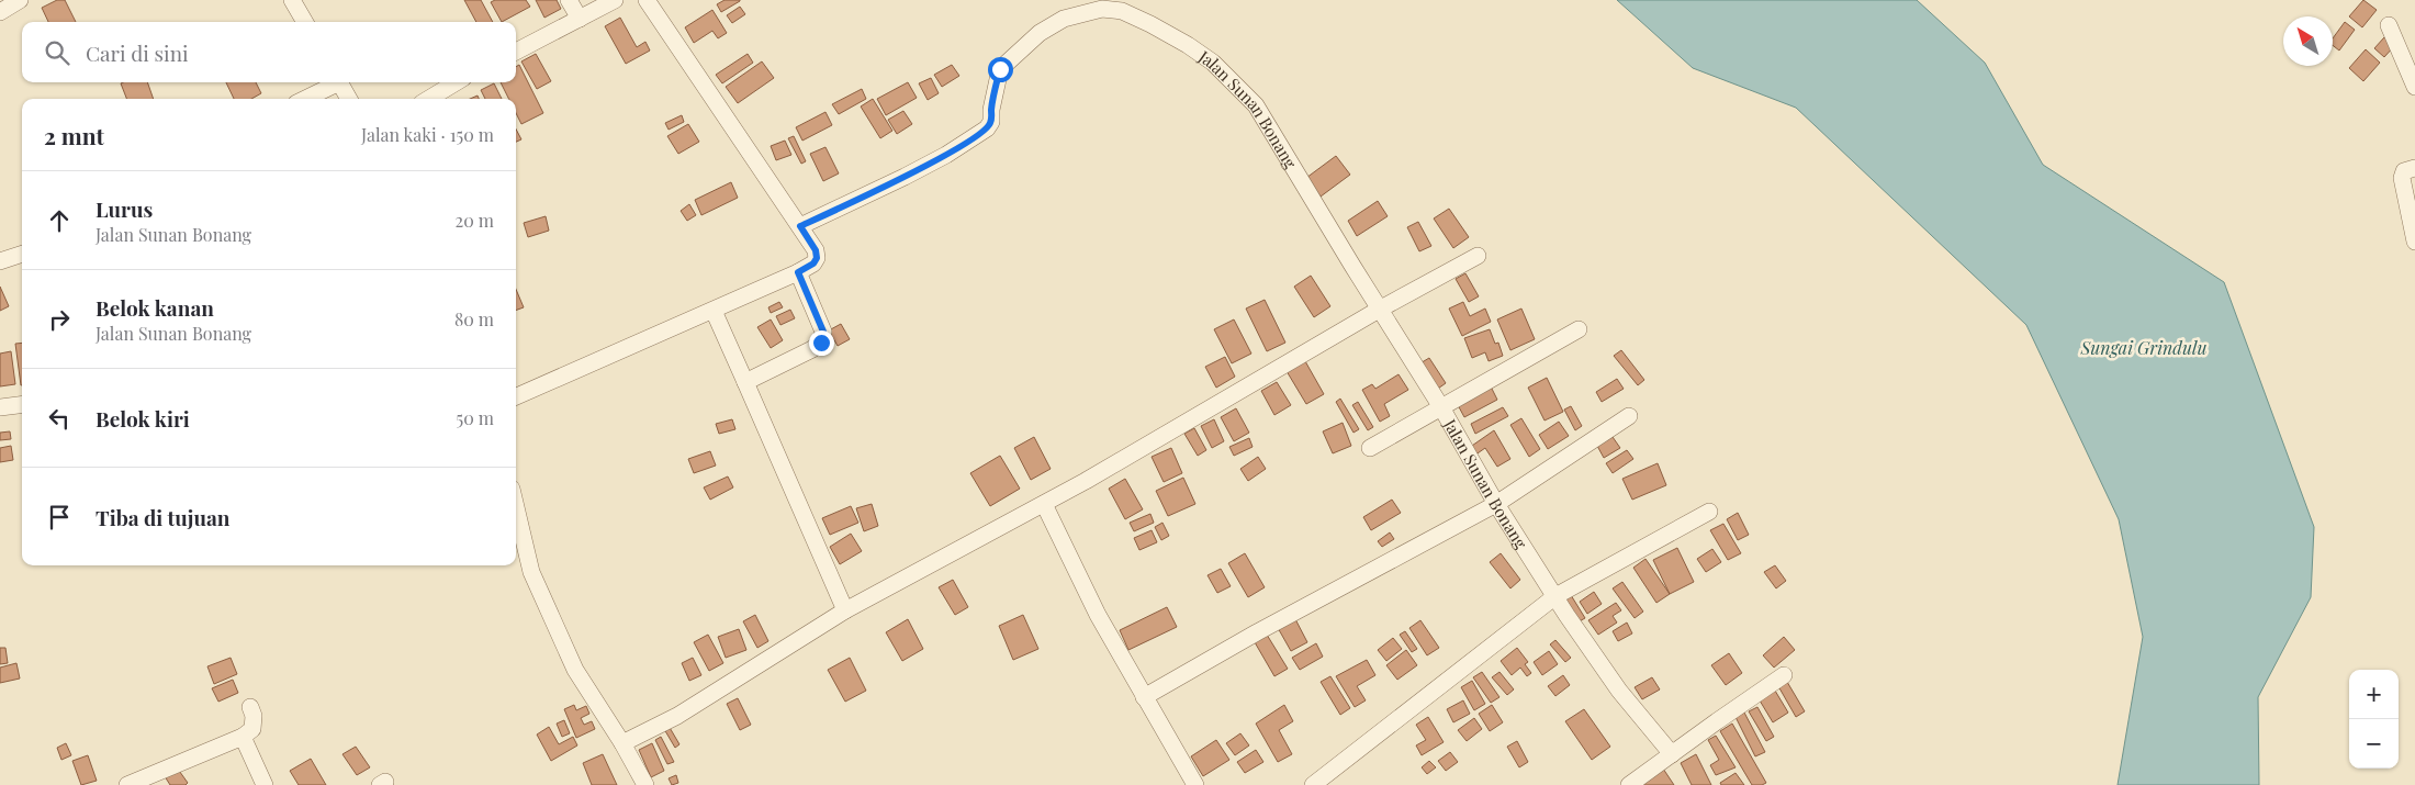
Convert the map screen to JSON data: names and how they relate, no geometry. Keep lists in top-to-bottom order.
{
  "streets": {
    "street": ["Jalan Sunan Bonang"]
  },
  "water": ["Sungai Grindulu"],
  "north": "top left",
  "page": {
    "search": "Cari di sini",
    "heading": ["2 mnt", "Jalan kaki · 150 m"],
    "list": [
      ["Lurus", "Jalan Sunan Bonang", "20 m"],
      ["Belok kanan", "Jalan Sunan Bonang", "80 m"],
      ["Belok kiri", "50 m"],
      "Tiba di tujuan"
    ],
    "map_buttons": ["+", "−"]
  }
}
